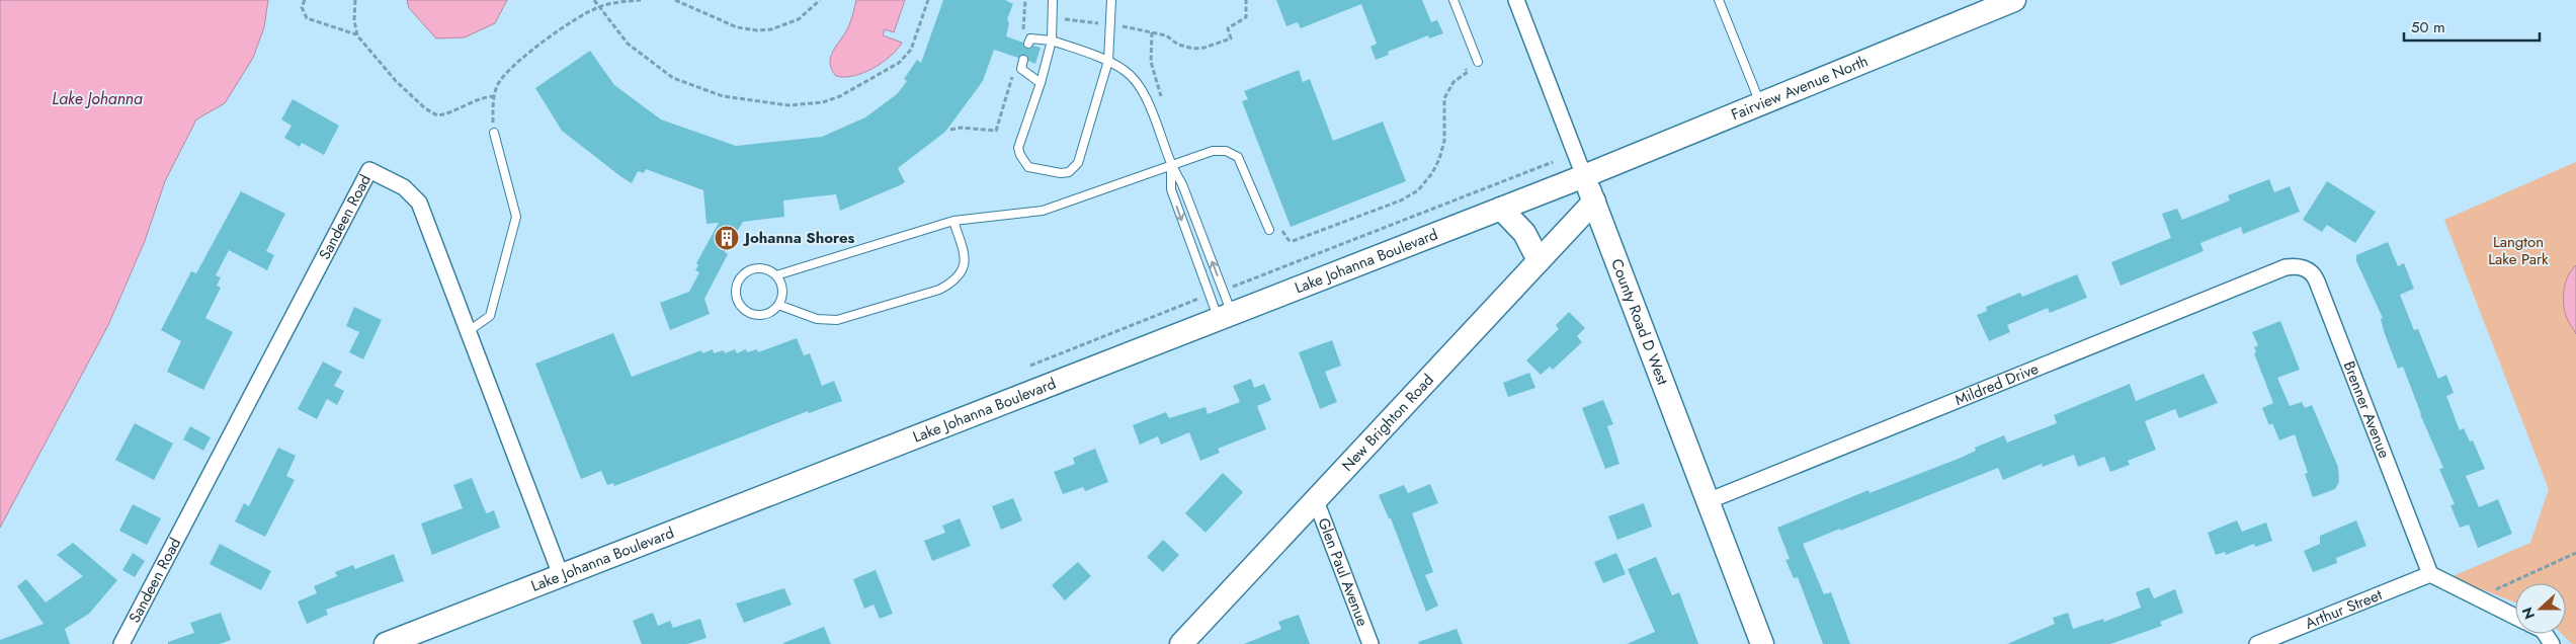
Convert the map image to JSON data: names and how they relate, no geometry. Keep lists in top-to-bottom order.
{
  "streets": {
    "street": [
      "Fairview Avenue North",
      "Sandeen Road",
      "Lake Johanna Boulevard",
      "County Road D West",
      "Mildred Drive",
      "Brenner Avenue",
      "New Brighton Road",
      "Glen Paul Avenue",
      "Arthur Street"
    ]
  },
  "crossings": [
    ["Fairview Avenue North", "Lake Johanna Boulevard"],
    ["Fairview Avenue North", "County Road D West"],
    ["Sandeen Road", "Lake Johanna Boulevard"],
    ["Lake Johanna Boulevard", "County Road D West"],
    ["County Road D West", "Mildred Drive"],
    ["County Road D West", "New Brighton Road"],
    ["Mildred Drive", "Brenner Avenue"],
    ["Brenner Avenue", "Arthur Street"],
    ["New Brighton Road", "Glen Paul Avenue"]
  ],
  "water": ["Lake Johanna"],
  "parks": ["Langton Lake Park"],
  "places": {
    "building": ["Johanna Shores"]
  },
  "scale_bar": "50 m",
  "north": "left"
}
